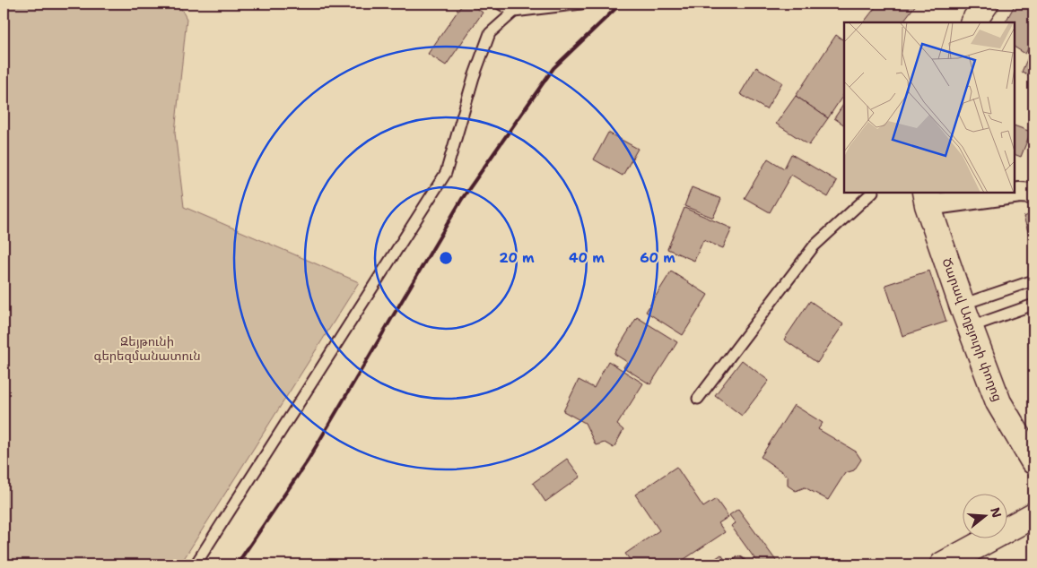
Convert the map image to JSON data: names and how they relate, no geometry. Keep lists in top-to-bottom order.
{
  "streets": {
    "main road": ["Ծարավ Աղբյուրի փողոց"]
  },
  "parks": ["Զեյթունի գերեզմանատուն"],
  "north": "right",
  "rings": ["20 m", "40 m", "60 m"]
}
